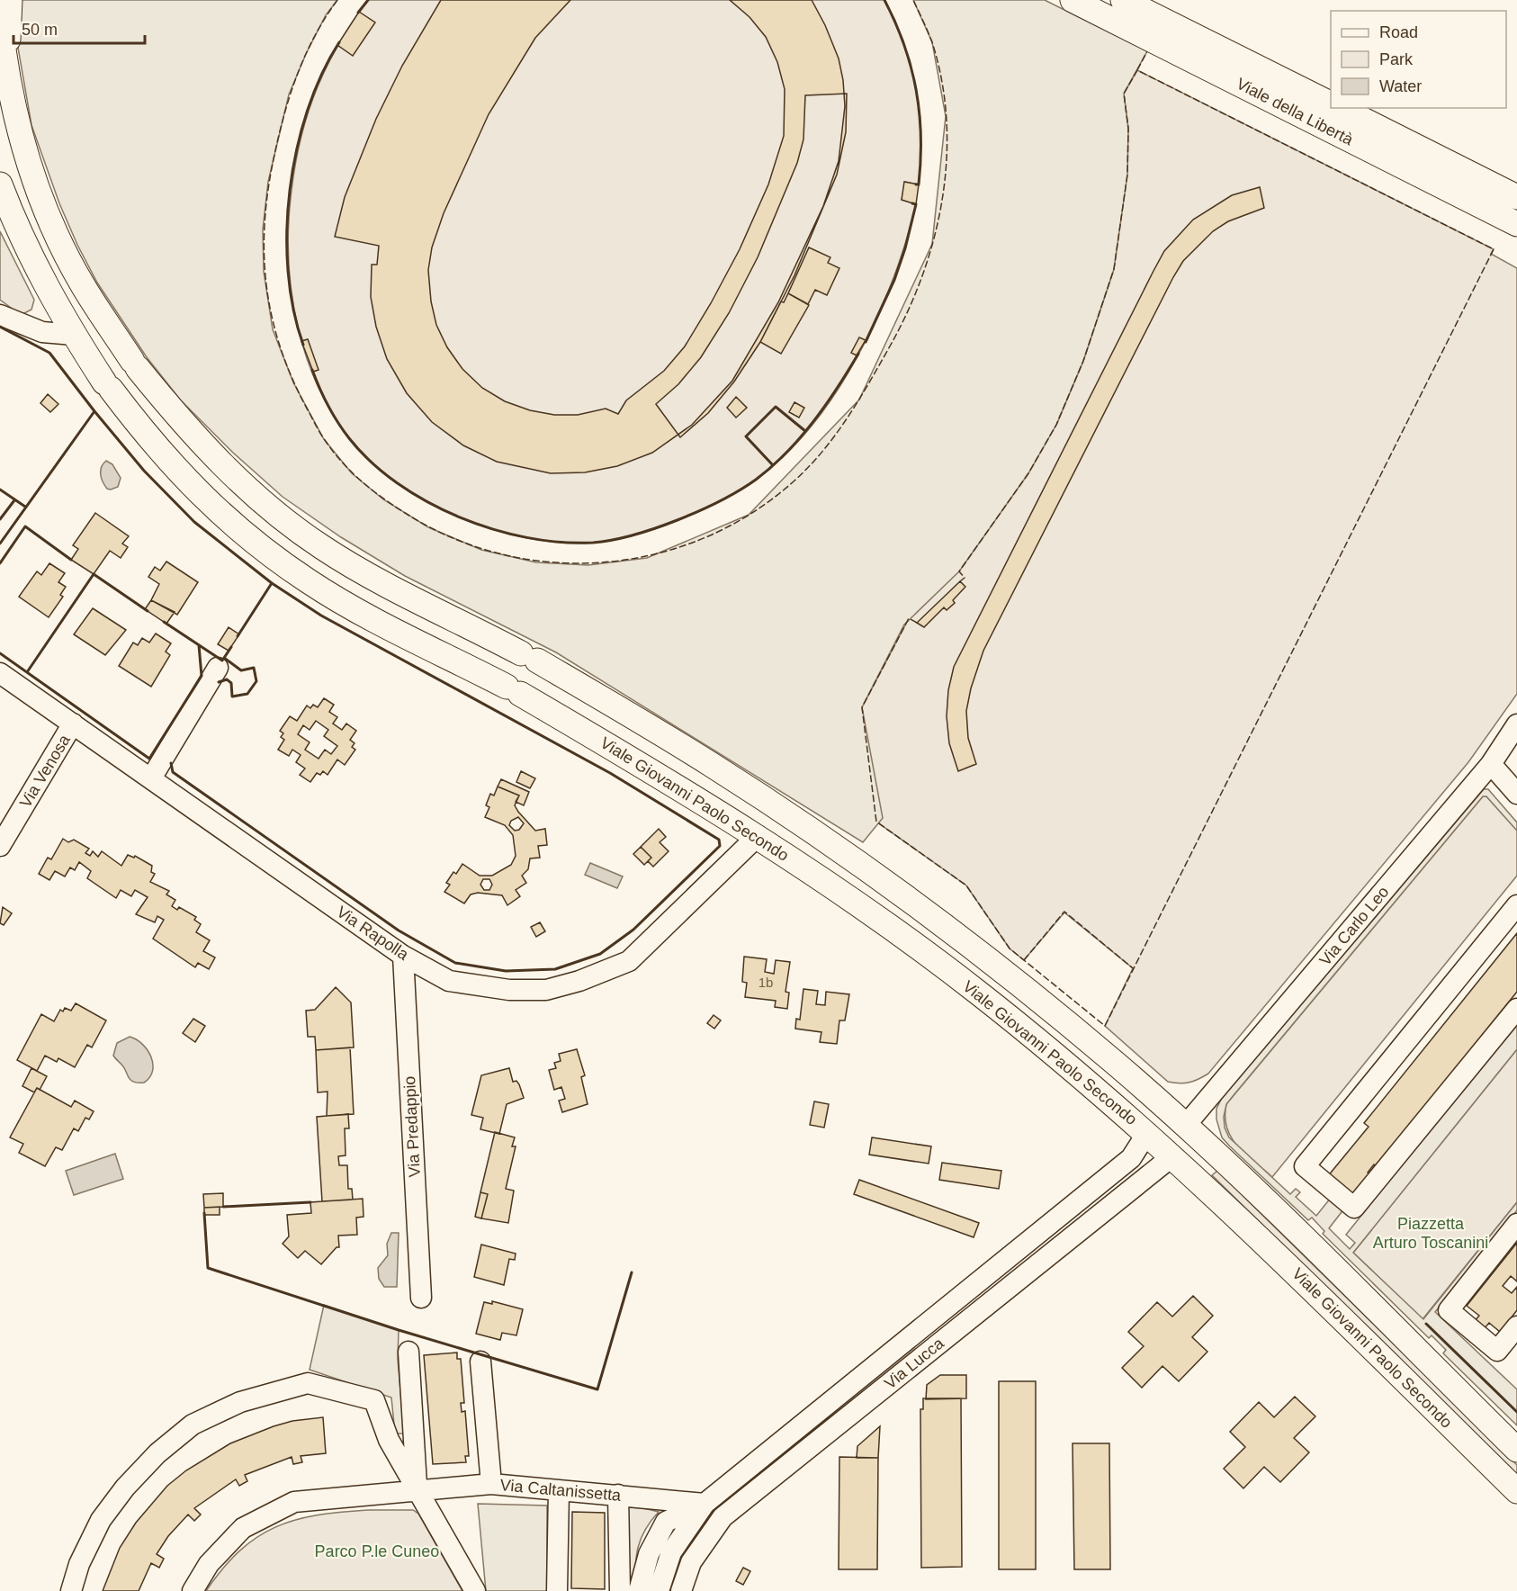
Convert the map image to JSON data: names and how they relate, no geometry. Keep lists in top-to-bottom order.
{
  "streets": {
    "main road": ["Viale della Libertà", "Viale Giovanni Paolo Secondo"],
    "street": [
      "Via Venosa",
      "Via Carlo Leo",
      "Via Rapolla",
      "Via Predappio",
      "Via Lucca",
      "Via Caltanissetta"
    ]
  },
  "crossings": [
    ["Via Venosa", "Via Rapolla"],
    ["Viale Giovanni Paolo Secondo", "Via Carlo Leo"],
    ["Viale Giovanni Paolo Secondo", "Via Rapolla"],
    ["Viale Giovanni Paolo Secondo", "Via Lucca"],
    ["Via Rapolla", "Via Predappio"],
    ["Via Lucca", "Via Caltanissetta"]
  ],
  "parks": ["Piazzetta Arturo Toscanini", "Parco P.le Cuneo"],
  "house_numbers": ["1b"],
  "legend": ["Road", "Park", "Water"],
  "scale_bar": "50 m"
}
